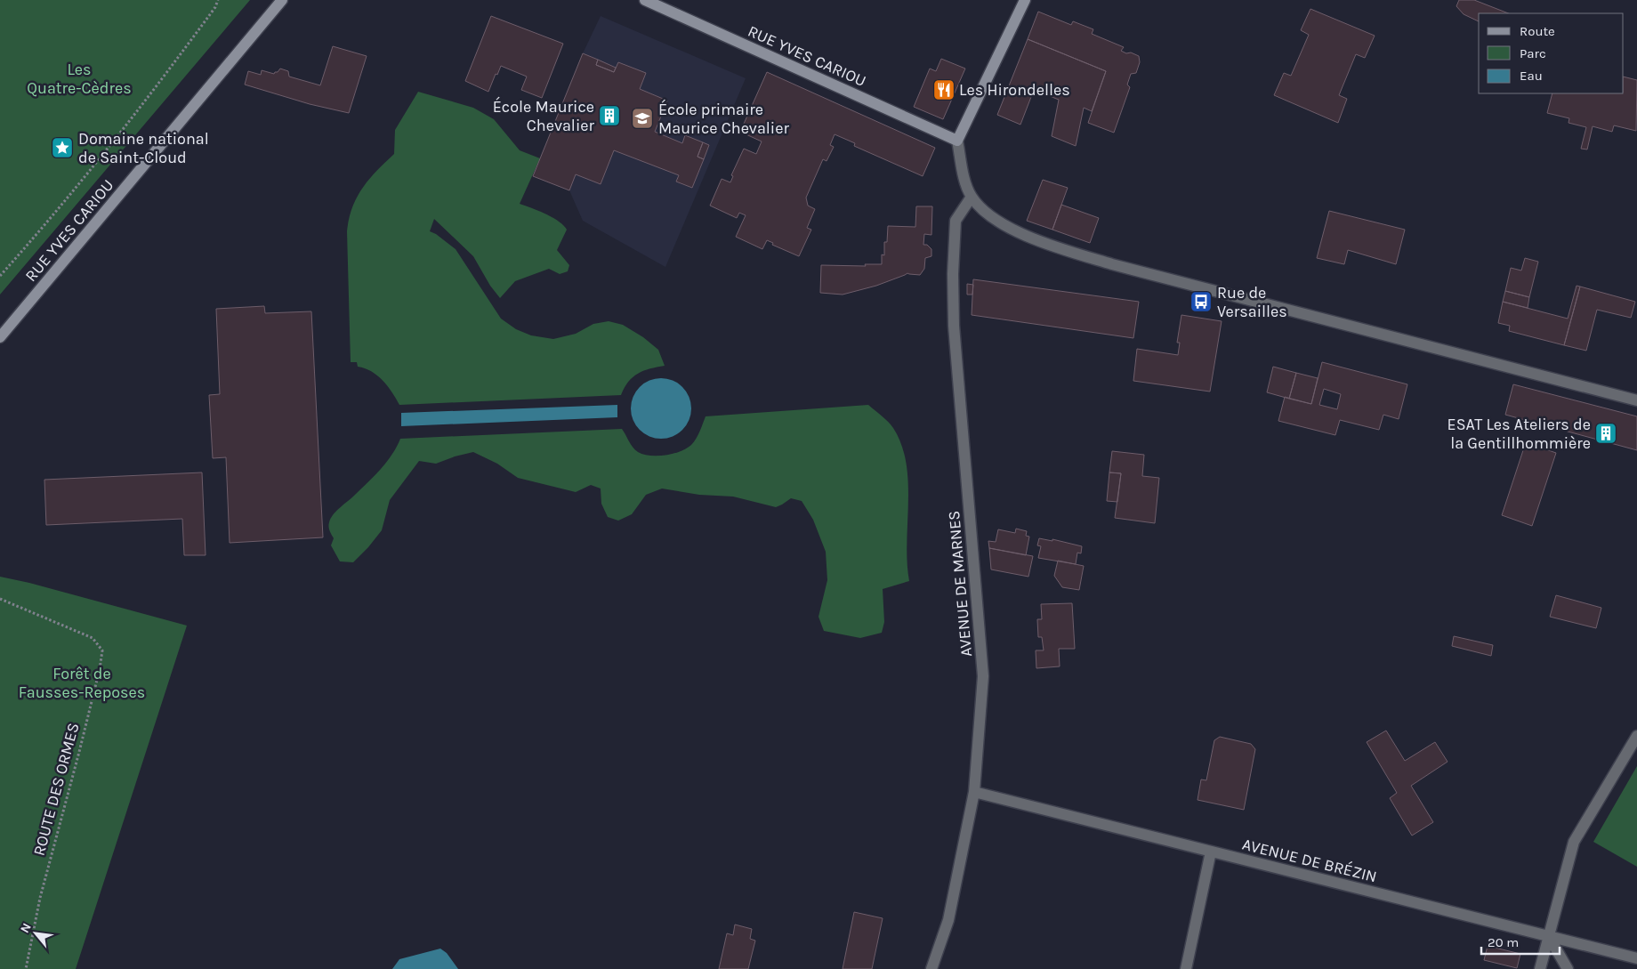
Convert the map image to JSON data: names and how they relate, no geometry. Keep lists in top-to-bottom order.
{
  "streets": {
    "main road": ["RUE YVES CARIOU"],
    "street": ["AVENUE DE MARNES", "AVENUE DE BRÉZIN"],
    "path": ["ROUTE DES ORMES"]
  },
  "crossings": [
    ["AVENUE DE MARNES", "AVENUE DE BRÉZIN"]
  ],
  "parks": ["Les Quatre-Cèdres", "Forêt de Fausses-Reposes"],
  "places": {
    "restaurant": ["Les Hirondelles"],
    "building": ["École Maurice Chevalier", "ESAT Les Ateliers de la Gentillhommière"],
    "school or university": ["École primaire Maurice Chevalier"],
    "place": ["Domaine national de Saint-Cloud"],
    "bus stop": ["Rue de Versailles"]
  },
  "legend": ["Route", "Parc", "Eau"],
  "scale_bar": "20 m",
  "north": "top left"
}
